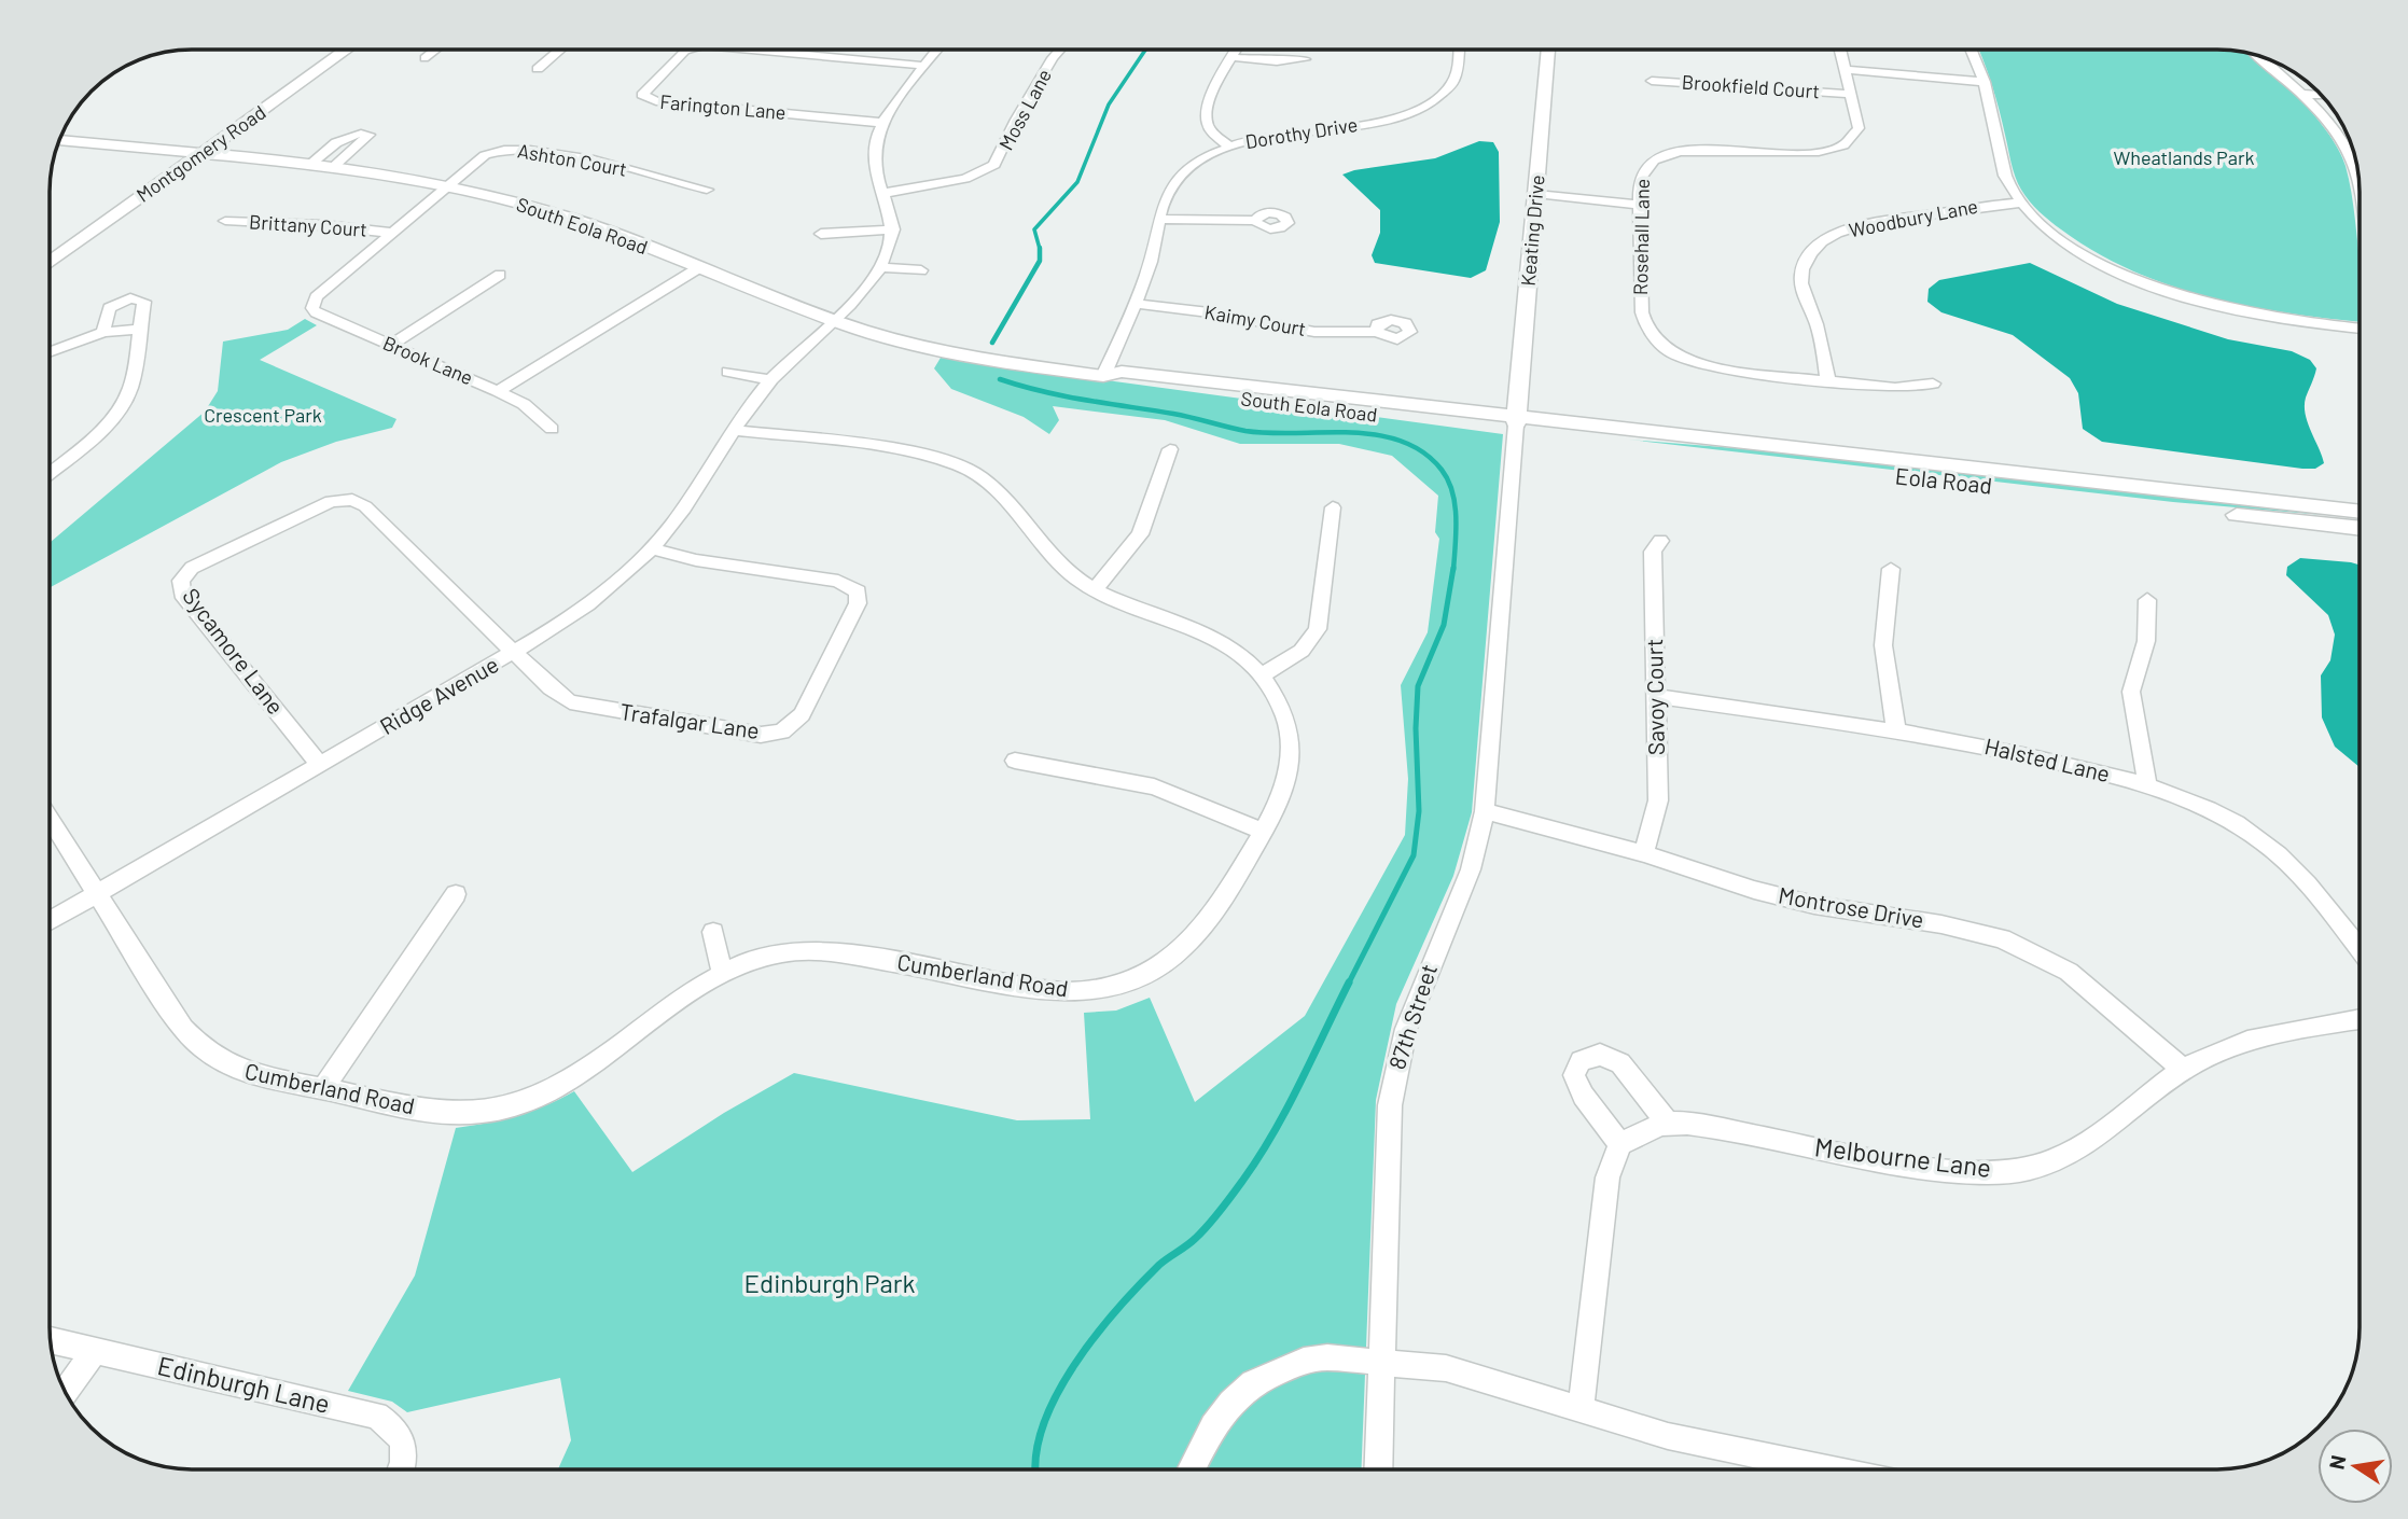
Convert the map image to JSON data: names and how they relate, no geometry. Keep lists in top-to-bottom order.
{
  "streets": {
    "street": [
      "Brookfield Court",
      "Farington Lane",
      "Moss Lane",
      "Dorothy Drive",
      "Montgomery Road",
      "Ashton Court",
      "Woodbury Lane",
      "Brittany Court",
      "South Eola Road",
      "Keating Drive",
      "Rosehall Lane",
      "Kaimy Court",
      "Brook Lane",
      "Eola Road",
      "Sycamore Lane",
      "Ridge Avenue",
      "Savoy Court",
      "Trafalgar Lane",
      "Halsted Lane",
      "Montrose Drive",
      "Cumberland Road",
      "87th Street",
      "Melbourne Lane",
      "Edinburgh Lane"
    ]
  },
  "crossings": [
    ["Brookfield Court", "Rosehall Lane"],
    ["Dorothy Drive", "South Eola Road"],
    ["Dorothy Drive", "Kaimy Court"],
    ["Montgomery Road", "South Eola Road"],
    ["Ashton Court", "South Eola Road"],
    ["Ashton Court", "Brook Lane"],
    ["Woodbury Lane", "Rosehall Lane"],
    ["Brittany Court", "Brook Lane"],
    ["South Eola Road", "Keating Drive"],
    ["South Eola Road", "Brook Lane"],
    ["South Eola Road", "Eola Road"],
    ["South Eola Road", "Ridge Avenue"],
    ["South Eola Road", "87th Street"],
    ["Keating Drive", "Eola Road"],
    ["Keating Drive", "87th Street"],
    ["Eola Road", "87th Street"],
    ["Sycamore Lane", "Ridge Avenue"],
    ["Sycamore Lane", "Trafalgar Lane"],
    ["Ridge Avenue", "Trafalgar Lane"],
    ["Ridge Avenue", "Cumberland Road"],
    ["Savoy Court", "Halsted Lane"],
    ["Savoy Court", "Montrose Drive"],
    ["Montrose Drive", "87th Street"],
    ["Montrose Drive", "Melbourne Lane"]
  ],
  "parks": ["Wheatlands Park", "Crescent Park", "Edinburgh Park"],
  "north": "left"
}
